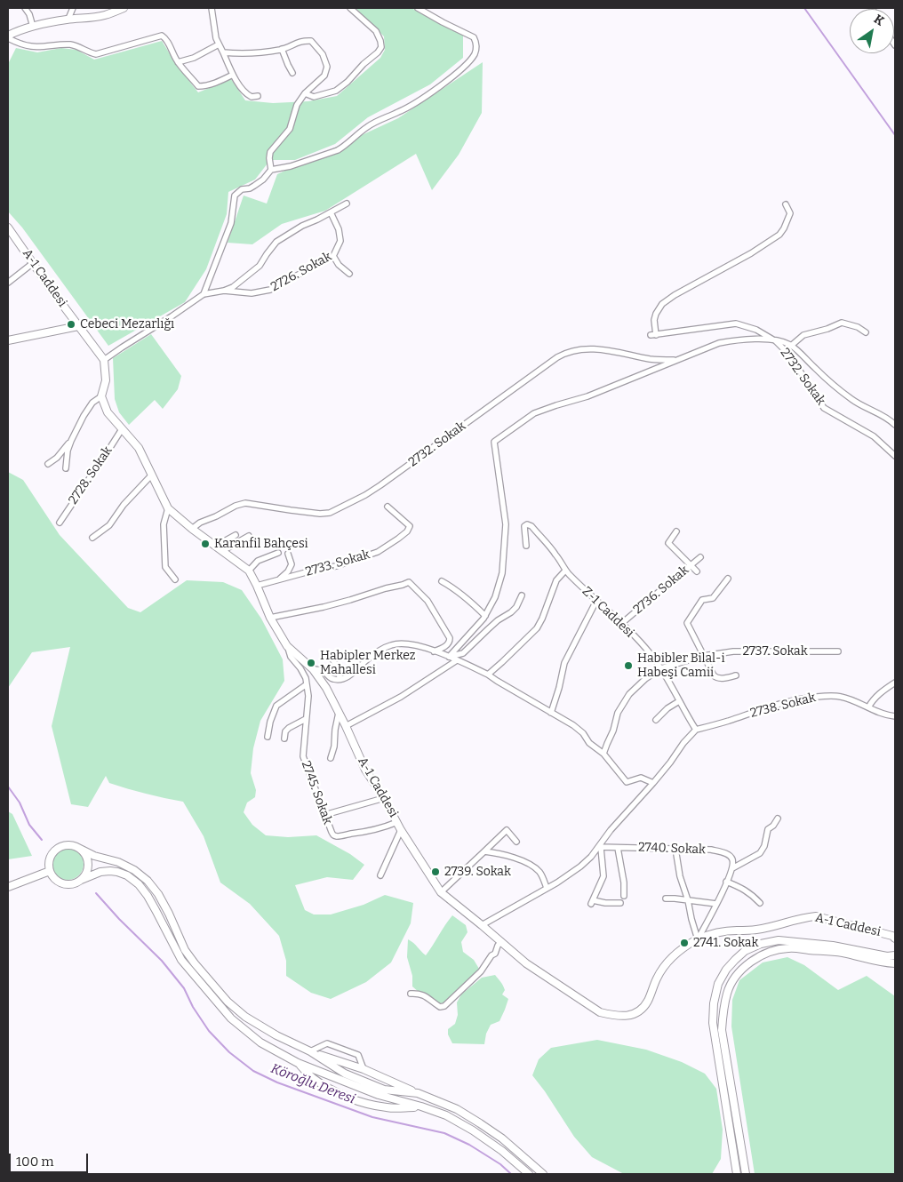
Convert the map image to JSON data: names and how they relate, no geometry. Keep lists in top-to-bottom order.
{
  "streets": {
    "main road": ["A-1 Caddesi"],
    "street": [
      "2726. Sokak",
      "2732. Sokak",
      "2728. Sokak",
      "2733. Sokak",
      "2736. Sokak",
      "Z-1 Caddesi",
      "2737. Sokak",
      "2738. Sokak",
      "2745. Sokak",
      "2740. Sokak"
    ]
  },
  "crossings": [
    ["2726. Sokak", "A-1 Caddesi"],
    ["A-1 Caddesi", "2732. Sokak"],
    ["A-1 Caddesi", "2728. Sokak"],
    ["A-1 Caddesi", "2733. Sokak"],
    ["A-1 Caddesi", "2745. Sokak"],
    ["2736. Sokak", "Z-1 Caddesi"],
    ["Z-1 Caddesi", "2737. Sokak"],
    ["Z-1 Caddesi", "2738. Sokak"]
  ],
  "water": ["Köroğlu Deresi"],
  "places": [
    "Cebeci Mezarlığı",
    "Karanfil Bahçesi",
    "Habipler Merkez Mahallesi",
    "Habibler Bilal-i Habeşi Camii",
    "2739. Sokak",
    "2741. Sokak"
  ],
  "scale_bar": "100 m",
  "north": "top right"
}
